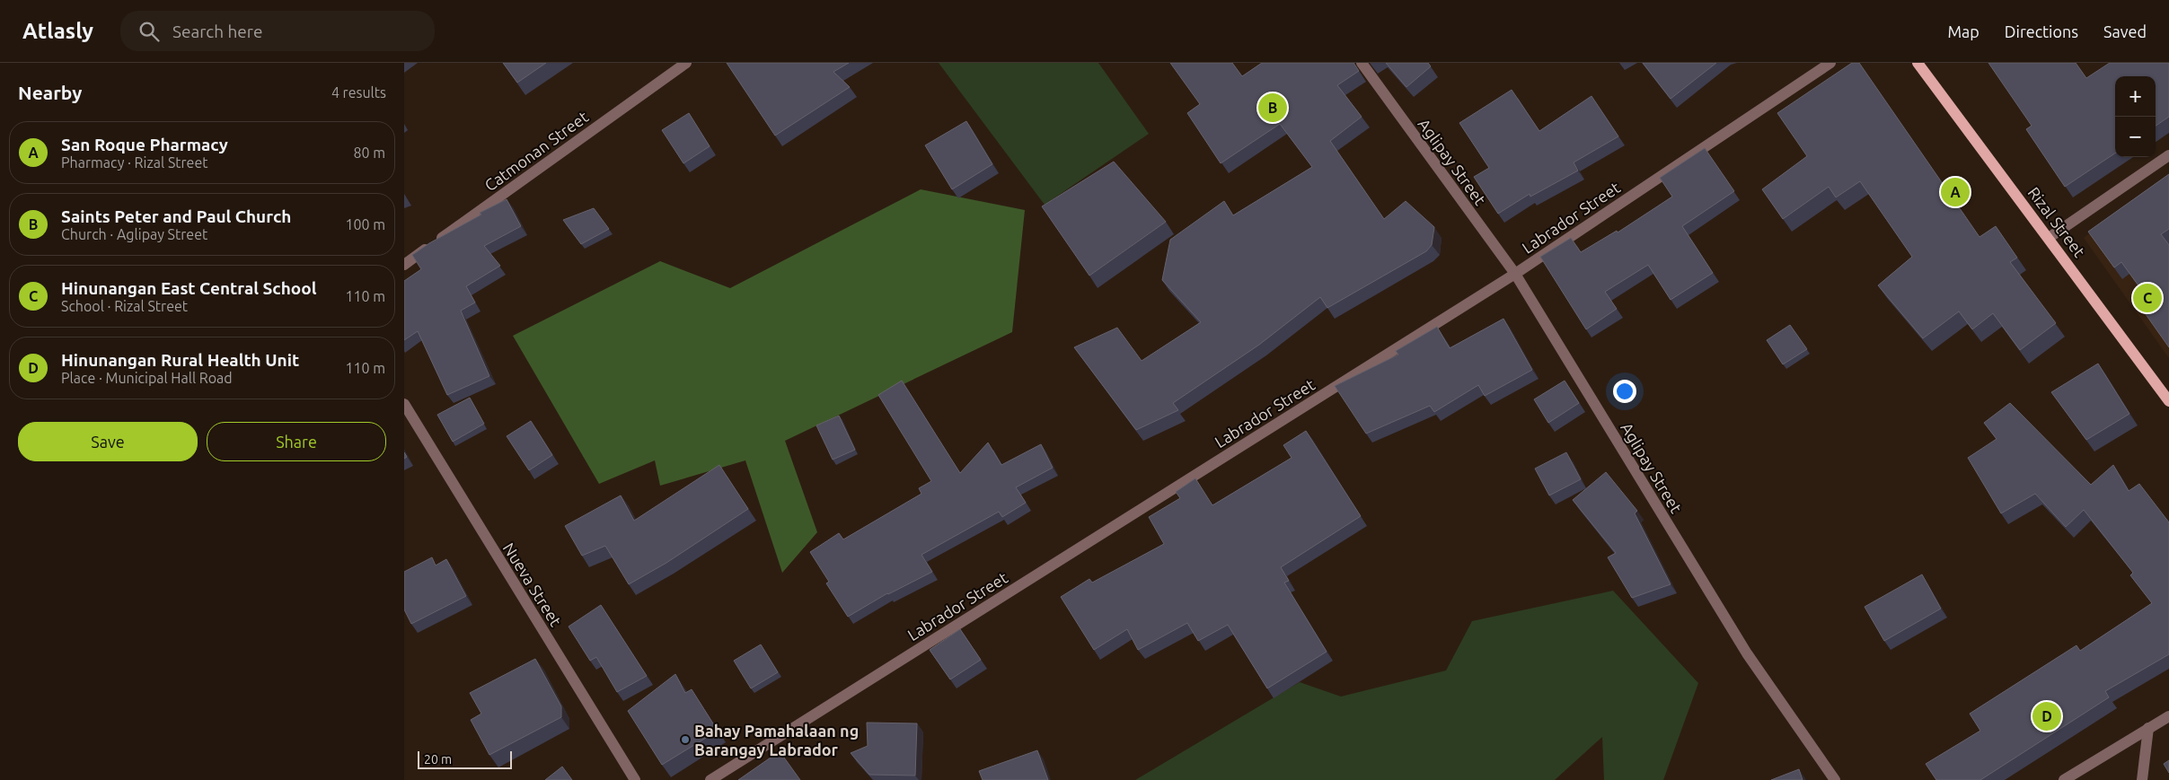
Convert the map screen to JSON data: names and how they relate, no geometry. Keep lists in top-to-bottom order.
{
  "streets": {
    "main road": ["Rizal Street"],
    "street": [
      "Catmonan Street",
      "Aglipay Street",
      "Labrador Street",
      "Nueva Street"
    ]
  },
  "crossings": [
    ["Aglipay Street", "Labrador Street"]
  ],
  "places": ["Bahay Pamahalaan ng Barangay Labrador"],
  "scale_bar": "20 m",
  "page": {
    "header": "Atlasly",
    "search": "Search here",
    "nav": ["Map", "Directions", "Saved"],
    "heading": ["Nearby", "4 results"],
    "map_buttons": ["+", "−"],
    "pins": [
      "B",
      "A",
      "C",
      "D"
    ],
    "list": [
      {
        "mark": "A",
        "name": "San Roque Pharmacy",
        "note": "Pharmacy · Rizal Street",
        "value": "80 m"
      },
      {
        "mark": "B",
        "name": "Saints Peter and Paul Church",
        "note": "Church · Aglipay Street",
        "value": "100 m"
      },
      {
        "mark": "C",
        "name": "Hinunangan East Central School",
        "note": "School · Rizal Street",
        "value": "110 m"
      },
      {
        "mark": "D",
        "name": "Hinunangan Rural Health Unit",
        "note": "Place · Municipal Hall Road",
        "value": "110 m"
      }
    ],
    "buttons": ["Save", "Share"],
    "scale": "20 m"
  }
}
